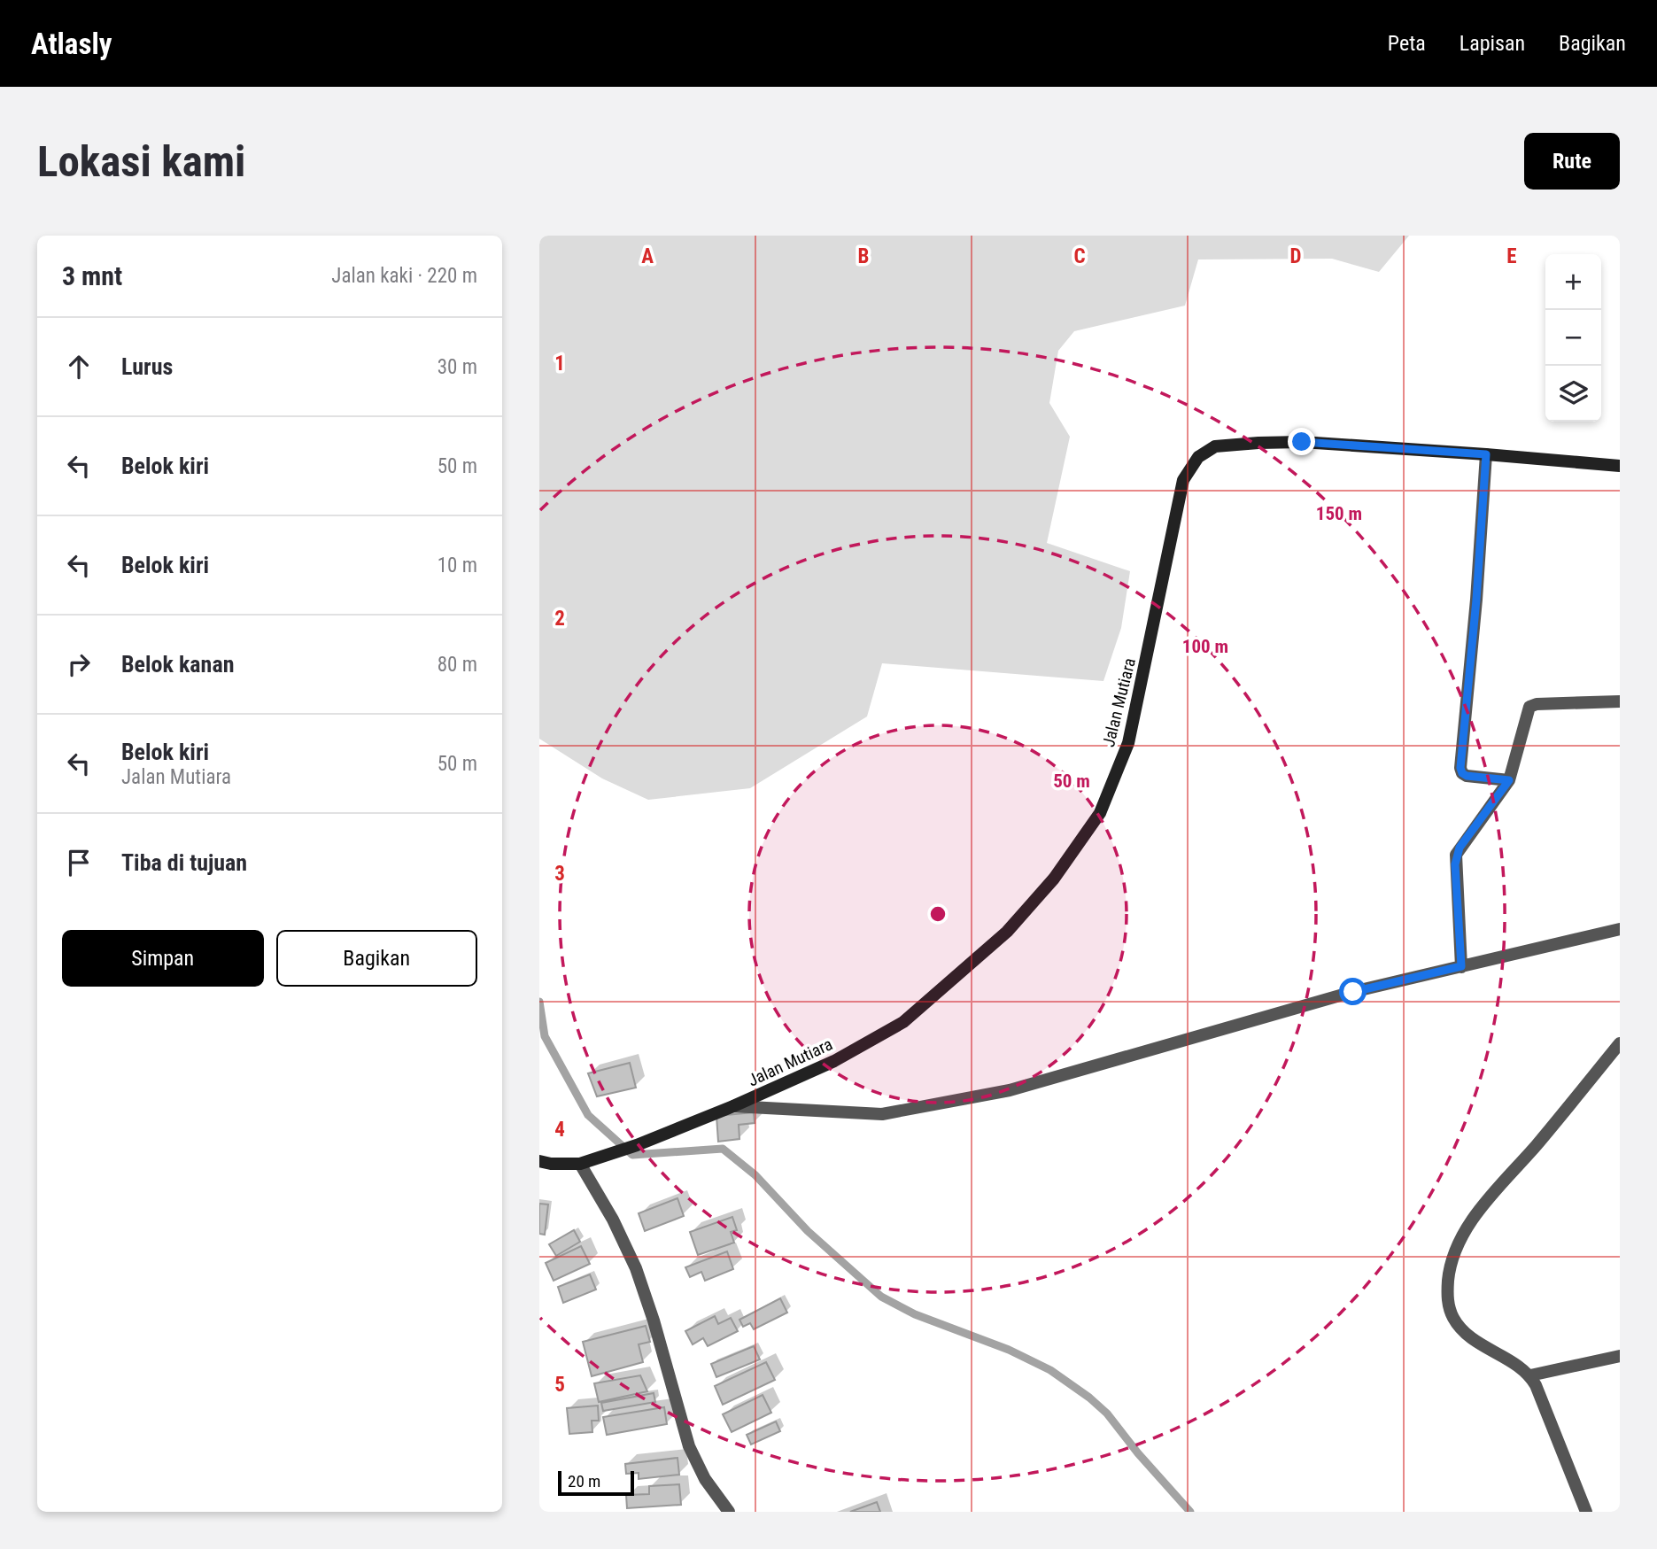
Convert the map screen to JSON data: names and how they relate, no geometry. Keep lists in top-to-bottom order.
{
  "streets": {
    "street": ["Jalan Mutiara"]
  },
  "scale_bar": "20 m",
  "page": {
    "header": "Atlasly",
    "nav": ["Peta", "Lapisan", "Bagikan"],
    "buttons": [
      "Rute",
      ["Simpan", "Bagikan"]
    ],
    "title": "Lokasi kami",
    "heading": ["3 mnt", "Jalan kaki · 220 m"],
    "map_buttons": ["+", "−"],
    "list": [
      ["Lurus", "30 m"],
      ["Belok kiri", "50 m"],
      ["Belok kiri", "10 m"],
      ["Belok kanan", "80 m"],
      ["Belok kiri", "Jalan Mutiara", "50 m"],
      "Tiba di tujuan"
    ],
    "scale": "20 m"
  },
  "grid": {
    "columns": [
      "A",
      "B",
      "C",
      "D",
      "E"
    ],
    "rows": [
      "1",
      "2",
      "3",
      "4",
      "5"
    ]
  },
  "rings": ["150 m", "100 m", "50 m"]
}
